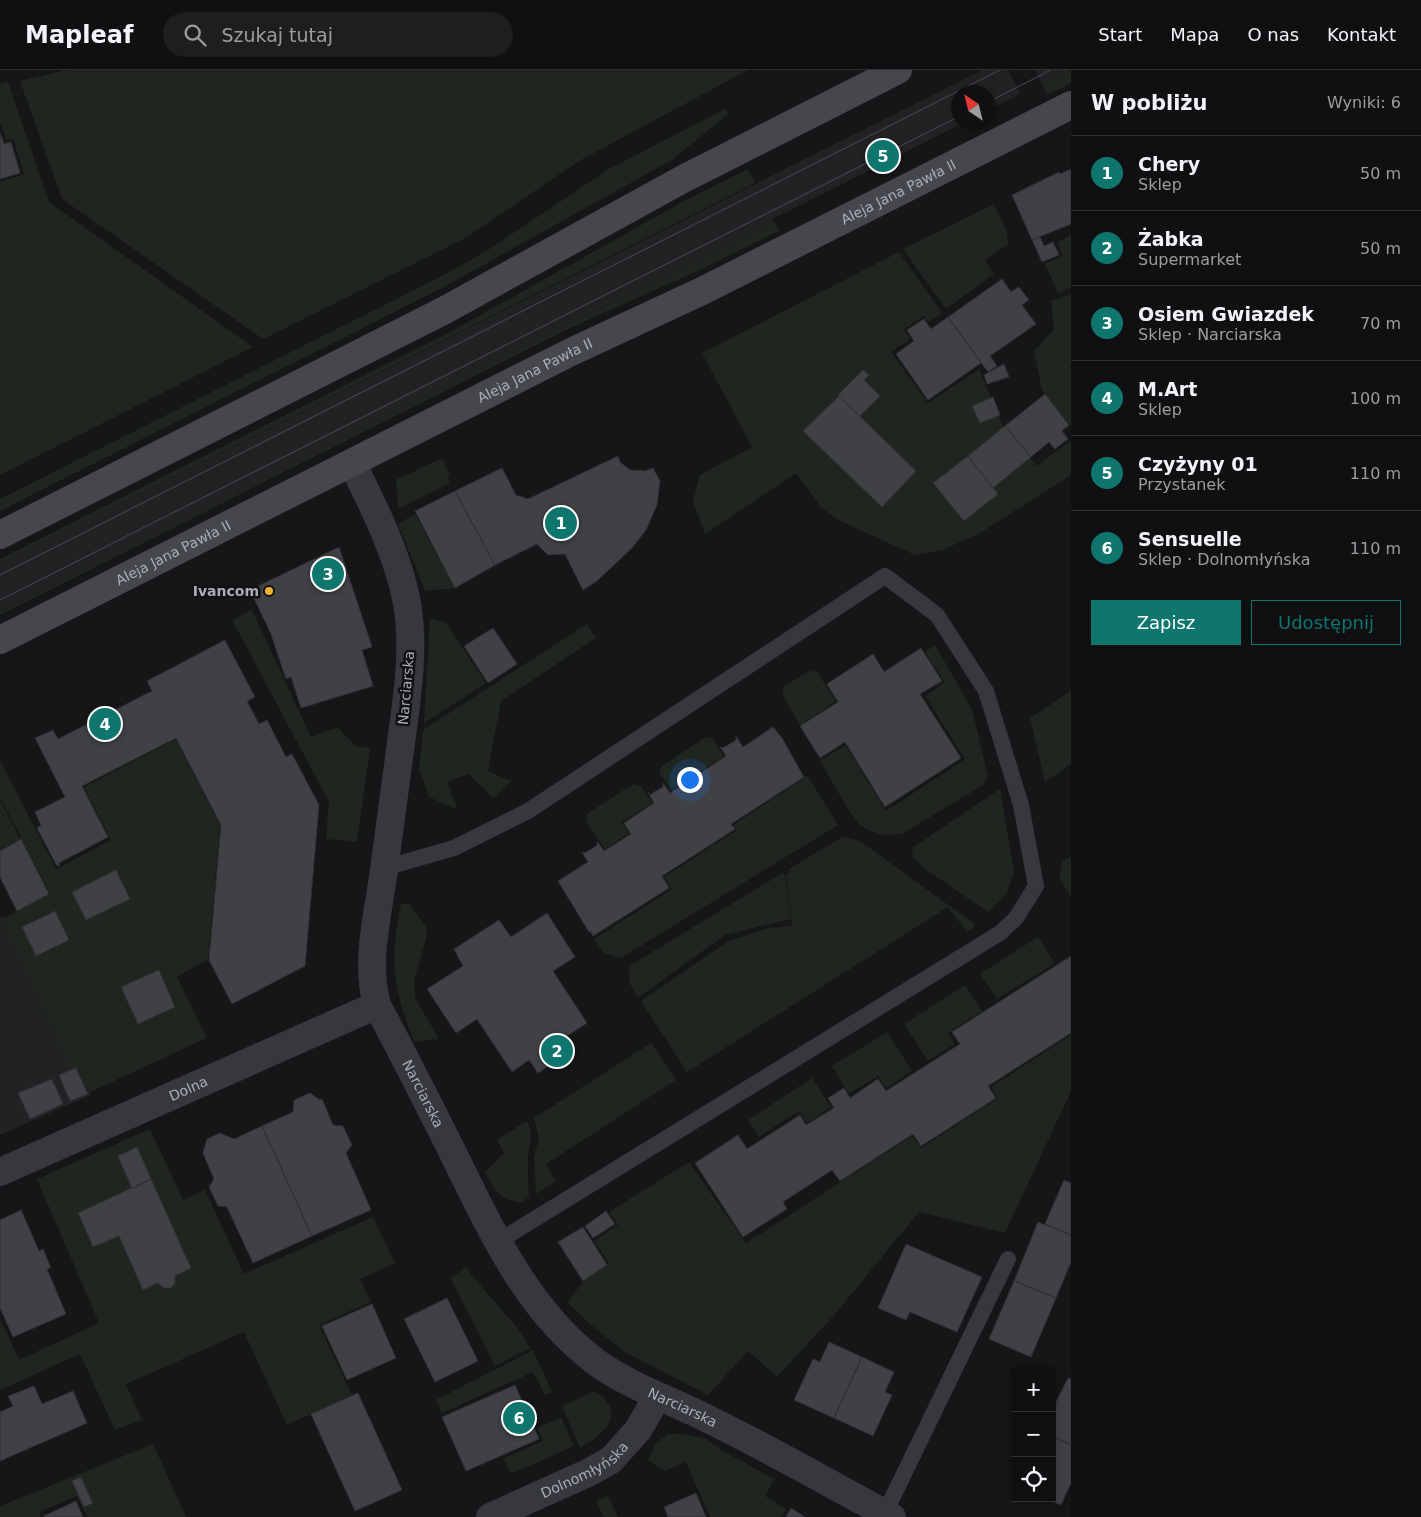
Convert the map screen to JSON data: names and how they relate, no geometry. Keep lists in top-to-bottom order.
{
  "streets": {
    "main road": ["Aleja Jana Pawła II"],
    "street": ["Narciarska", "Dolna", "Dolnomłyńska"]
  },
  "crossings": [
    ["Aleja Jana Pawła II", "Narciarska"],
    ["Narciarska", "Dolna"],
    ["Narciarska", "Dolnomłyńska"]
  ],
  "places": ["Ivancom"],
  "north": "top left",
  "page": {
    "header": "Mapleaf",
    "search": "Szukaj tutaj",
    "nav": [
      "Start",
      "Mapa",
      "O nas",
      "Kontakt"
    ],
    "heading": ["W pobliżu", "Wyniki: 6"],
    "list": [
      {
        "mark": "1",
        "name": "Chery",
        "note": "Sklep",
        "value": "50 m"
      },
      {
        "mark": "2",
        "name": "Żabka",
        "note": "Supermarket",
        "value": "50 m"
      },
      {
        "mark": "3",
        "name": "Osiem Gwiazdek",
        "note": "Sklep · Narciarska",
        "value": "70 m"
      },
      {
        "mark": "4",
        "name": "M.Art",
        "note": "Sklep",
        "value": "100 m"
      },
      {
        "mark": "5",
        "name": "Czyżyny 01",
        "note": "Przystanek",
        "value": "110 m"
      },
      {
        "mark": "6",
        "name": "Sensuelle",
        "note": "Sklep · Dolnomłyńska",
        "value": "110 m"
      }
    ],
    "pins": [
      "5",
      "1",
      "3",
      "4",
      "2",
      "6"
    ],
    "buttons": ["Zapisz", "Udostępnij"],
    "map_buttons": ["+", "−"]
  }
}
